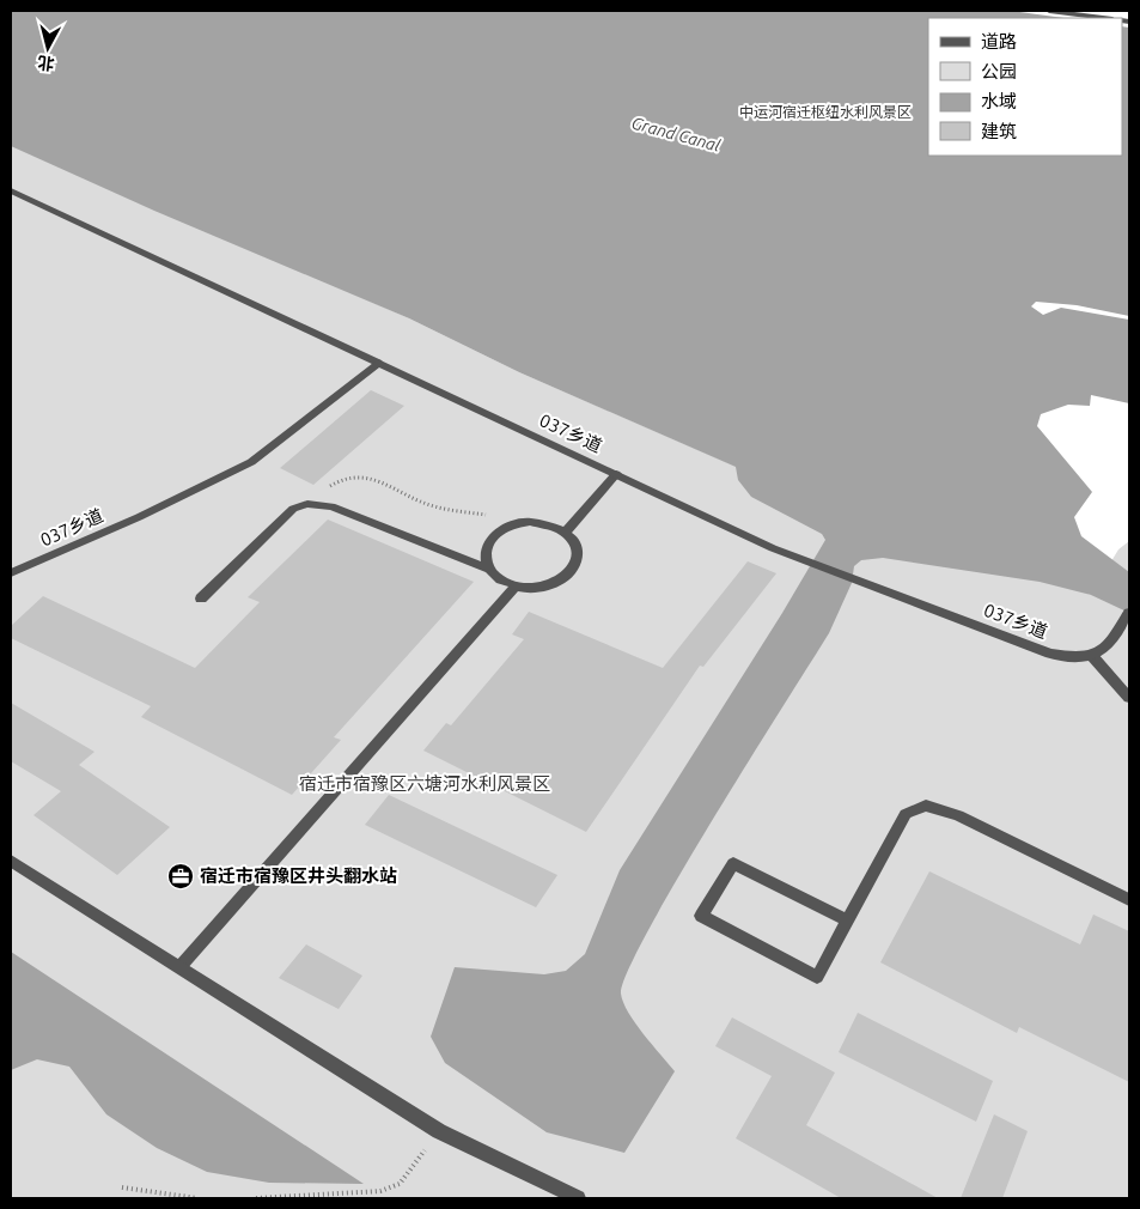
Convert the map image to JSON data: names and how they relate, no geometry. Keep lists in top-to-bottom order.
{
  "streets": {
    "street": ["037乡道"]
  },
  "water": ["Grand Canal"],
  "parks": ["中运河宿迁枢纽水利风景区", "宿迁市宿豫区六塘河水利风景区"],
  "places": {
    "office": ["宿迁市宿豫区井头翻水站"]
  },
  "legend": [
    "道路",
    "公园",
    "水域",
    "建筑"
  ],
  "north": "bottom"
}
